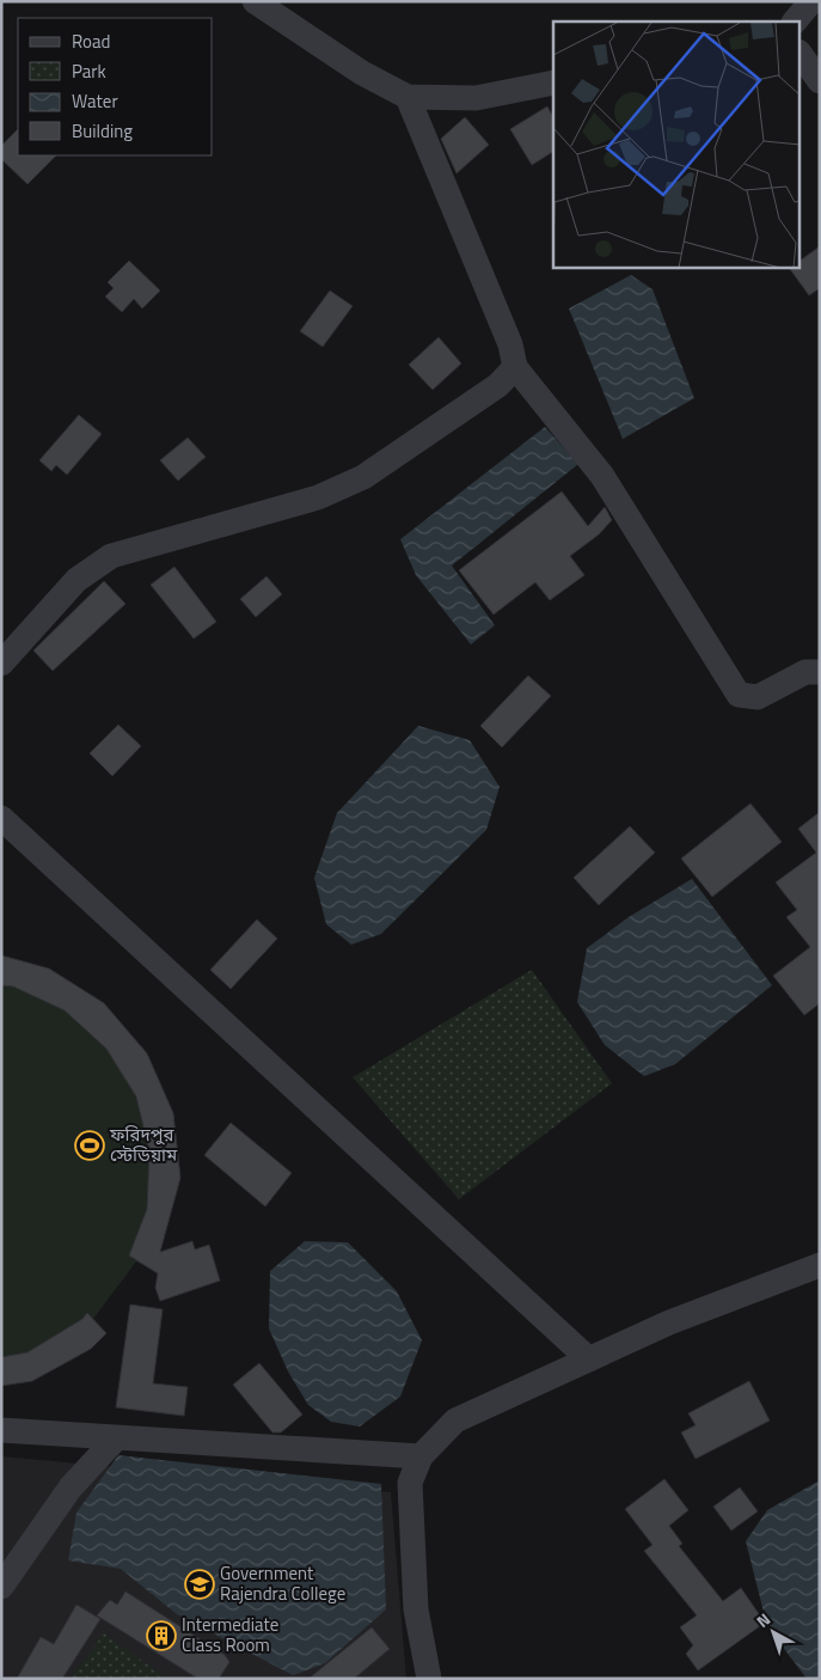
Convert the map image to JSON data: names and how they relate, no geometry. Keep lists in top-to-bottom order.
{
  "places": {
    "sports": ["ফরিদপুর স্টেডিয়াম"],
    "school or university": ["Government Rajendra College"],
    "building": ["Intermediate Class Room"]
  },
  "legend": [
    "Road",
    "Park",
    "Water",
    "Building"
  ],
  "north": "top left"
}
